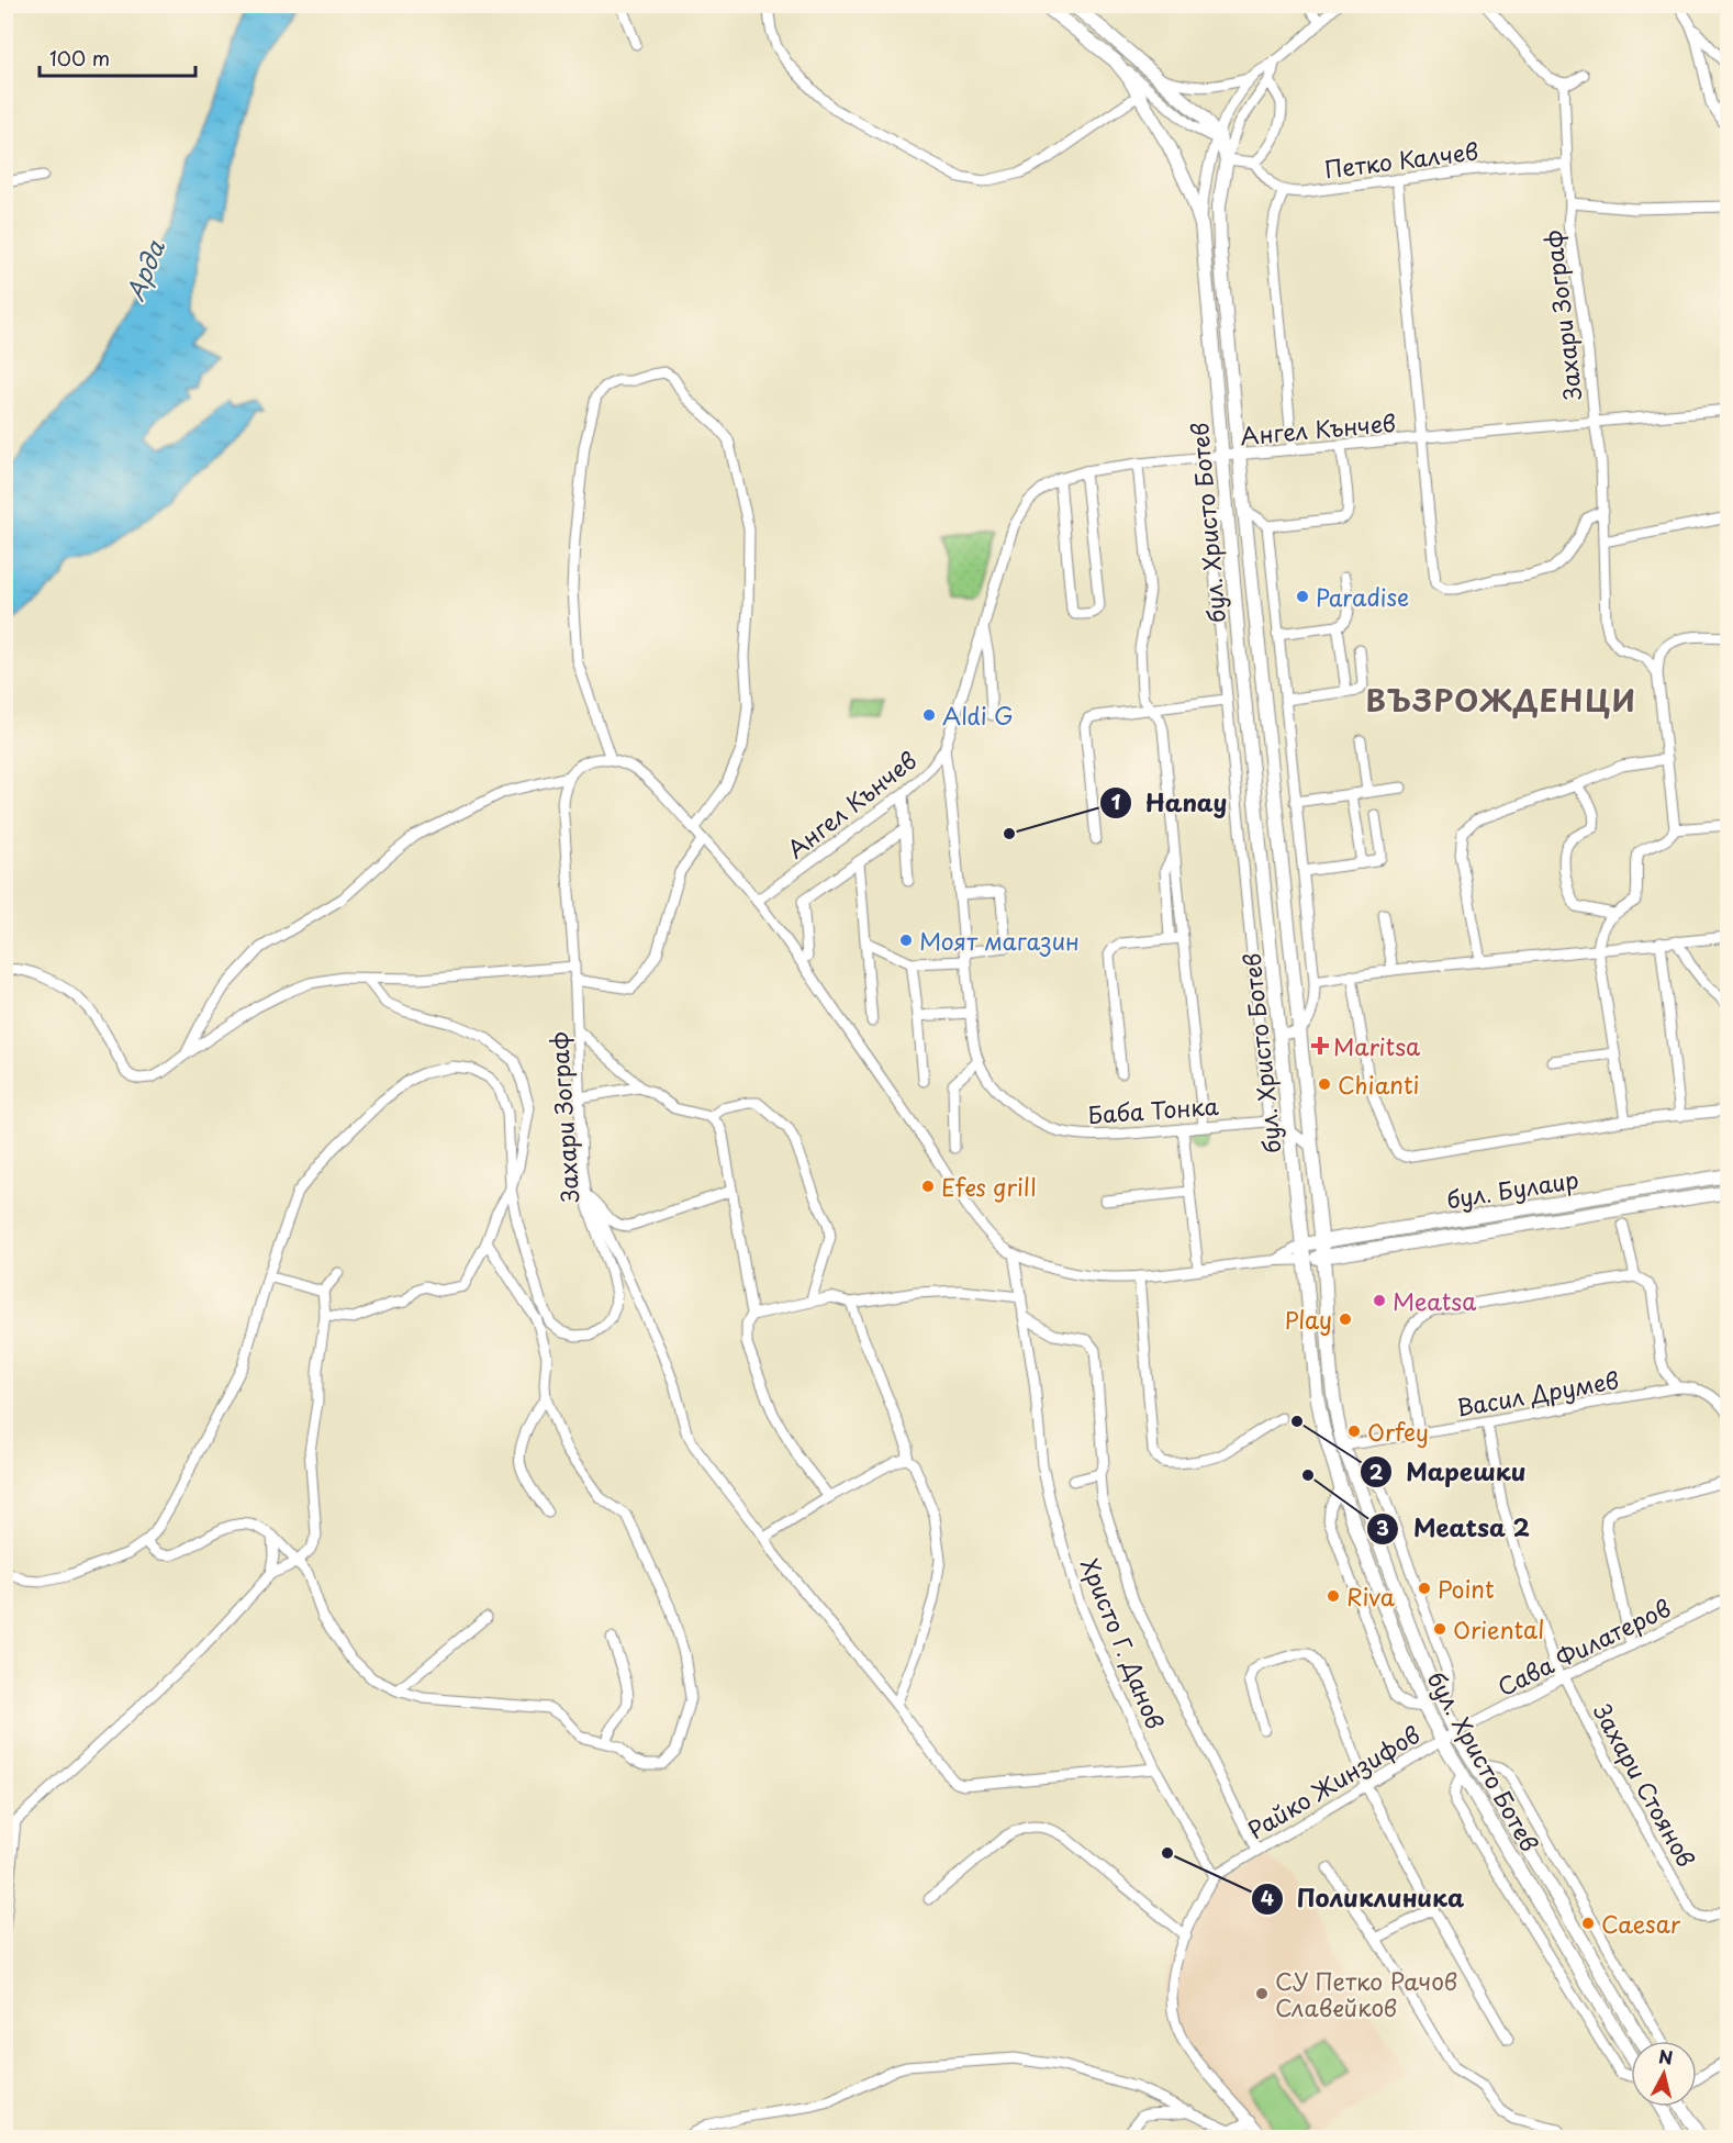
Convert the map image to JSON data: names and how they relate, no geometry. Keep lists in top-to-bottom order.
{
  "streets": {
    "main road": ["бул. Христо Ботев", "бул. Булаир"],
    "street": [
      "Петко Калчев",
      "Захари Зограф",
      "Ангел Кънчев",
      "Баба Тонка",
      "Васил Друмев",
      "Христо Г. Данов",
      "Сава Филатеров",
      "Райко Жинзифов",
      "Захари Стоянов"
    ]
  },
  "crossings": [
    ["Петко Калчев", "Захари Зограф"],
    ["Захари Зограф", "Ангел Кънчев"],
    ["Ангел Кънчев", "бул. Христо Ботев"],
    ["Ангел Кънчев", "Баба Тонка"],
    ["бул. Христо Ботев", "Баба Тонка"],
    ["бул. Христо Ботев", "бул. Булаир"],
    ["бул. Христо Ботев", "Васил Друмев"],
    ["бул. Христо Ботев", "Сава Филатеров"],
    ["бул. Христо Ботев", "Райко Жинзифов"],
    ["Христо Г. Данов", "Райко Жинзифов"],
    ["Сава Филатеров", "Райко Жинзифов"],
    ["Сава Филатеров", "Захари Стоянов"]
  ],
  "districts": ["ВЪЗРОЖДЕНЦИ"],
  "water": ["Арда"],
  "places": {
    "other": [
      "Paradise",
      "Aldi G",
      "Hanay",
      "Моят магазин",
      "Chianti",
      "Efes grill",
      "Meatsa",
      "Play",
      "Марешки",
      "Orfey",
      "Meatsa 2",
      "Point",
      "Riva",
      "Oriental",
      "Поликлиника",
      "Caesar",
      "СУ Петко Рачов Славейков"
    ],
    "health": ["Maritsa"]
  },
  "scale_bar": "100 m",
  "north": "top"
}
